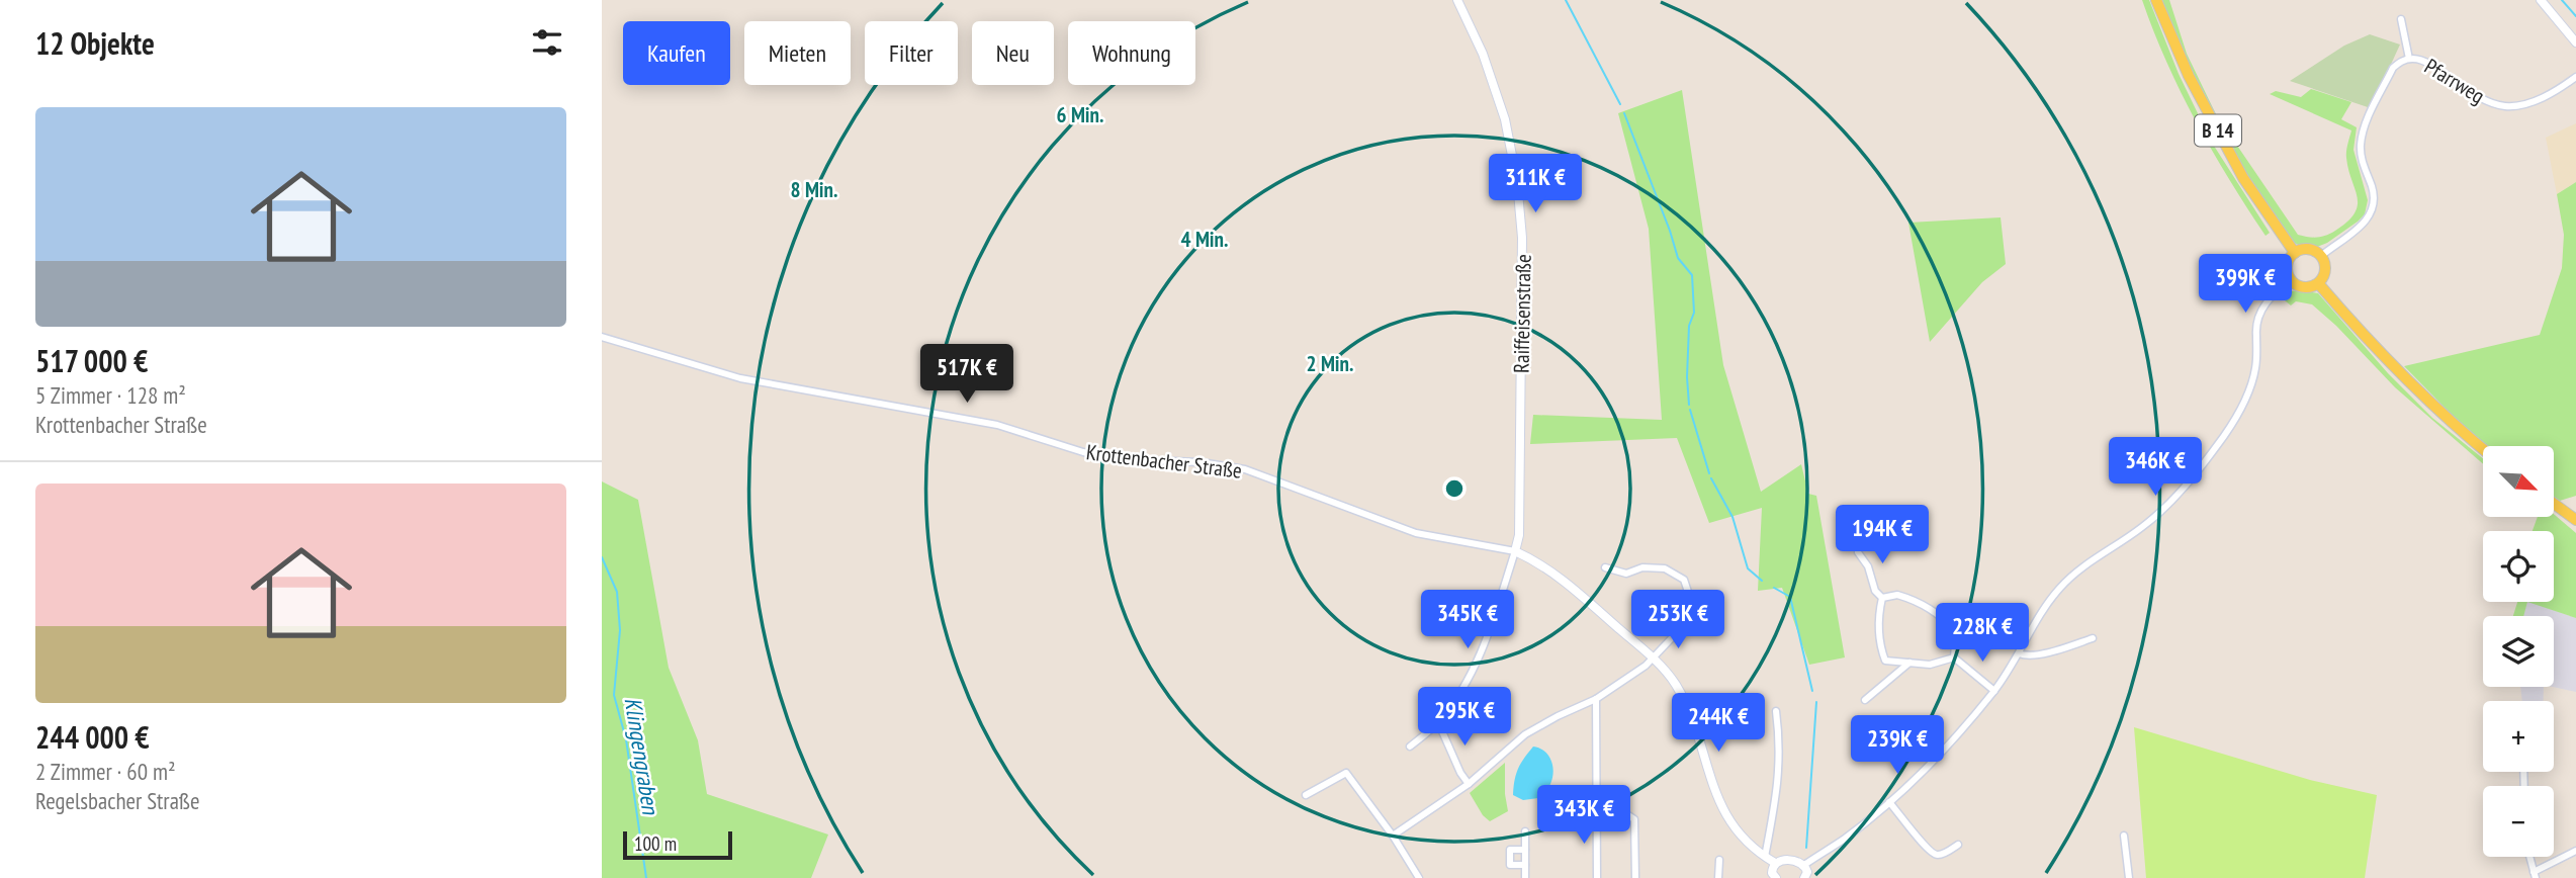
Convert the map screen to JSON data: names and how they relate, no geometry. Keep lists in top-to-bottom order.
{
  "streets": {
    "main road": ["B 14"],
    "street": ["Pfarrweg", "Raiffeisenstraße", "Krottenbacher Straße"]
  },
  "crossings": [
    ["Raiffeisenstraße", "Krottenbacher Straße"]
  ],
  "water": ["Klingengraben"],
  "scale_bar": "100 m",
  "north": "bottom right",
  "page": {
    "heading": "12 Objekte",
    "chip": [
      "Kaufen",
      "Mieten",
      "Filter",
      "Neu",
      "Wohnung"
    ],
    "list": [
      {
        "name": "517 000 €",
        "note": "5 Zimmer · 128 m² · Krottenbacher Straße"
      },
      {
        "name": "244 000 €",
        "note": "2 Zimmer · 60 m² · Regelsbacher Straße"
      }
    ],
    "price": [
      "311K €",
      "399K €",
      "517K €",
      "346K €",
      "194K €",
      "345K €",
      "253K €",
      "228K €",
      "295K €",
      "244K €",
      "239K €",
      "343K €"
    ],
    "map_buttons": ["+", "−"],
    "scale": "100 m"
  },
  "rings": [
    "6 Min.",
    "8 Min.",
    "4 Min.",
    "2 Min."
  ]
}
